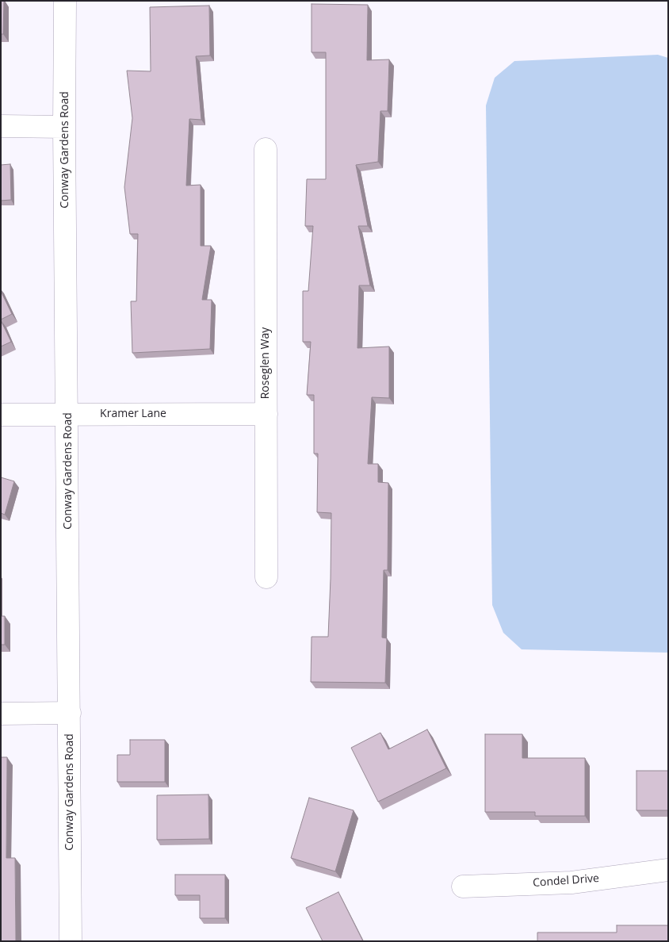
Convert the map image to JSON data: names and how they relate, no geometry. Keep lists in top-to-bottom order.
{
  "streets": {
    "street": [
      "Conway Gardens Road",
      "Roseglen Way",
      "Kramer Lane",
      "Condel Drive"
    ]
  },
  "crossings": [
    ["Conway Gardens Road", "Kramer Lane"],
    ["Roseglen Way", "Kramer Lane"]
  ]
}
